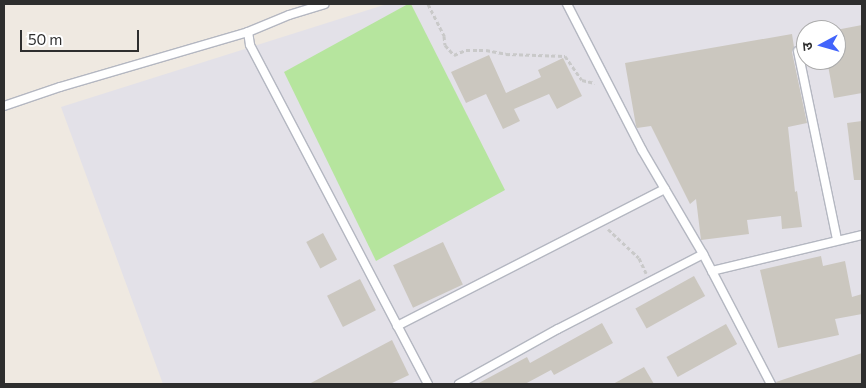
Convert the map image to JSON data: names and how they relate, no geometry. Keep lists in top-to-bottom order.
{
  "scale_bar": "50 m",
  "north": "left"
}
